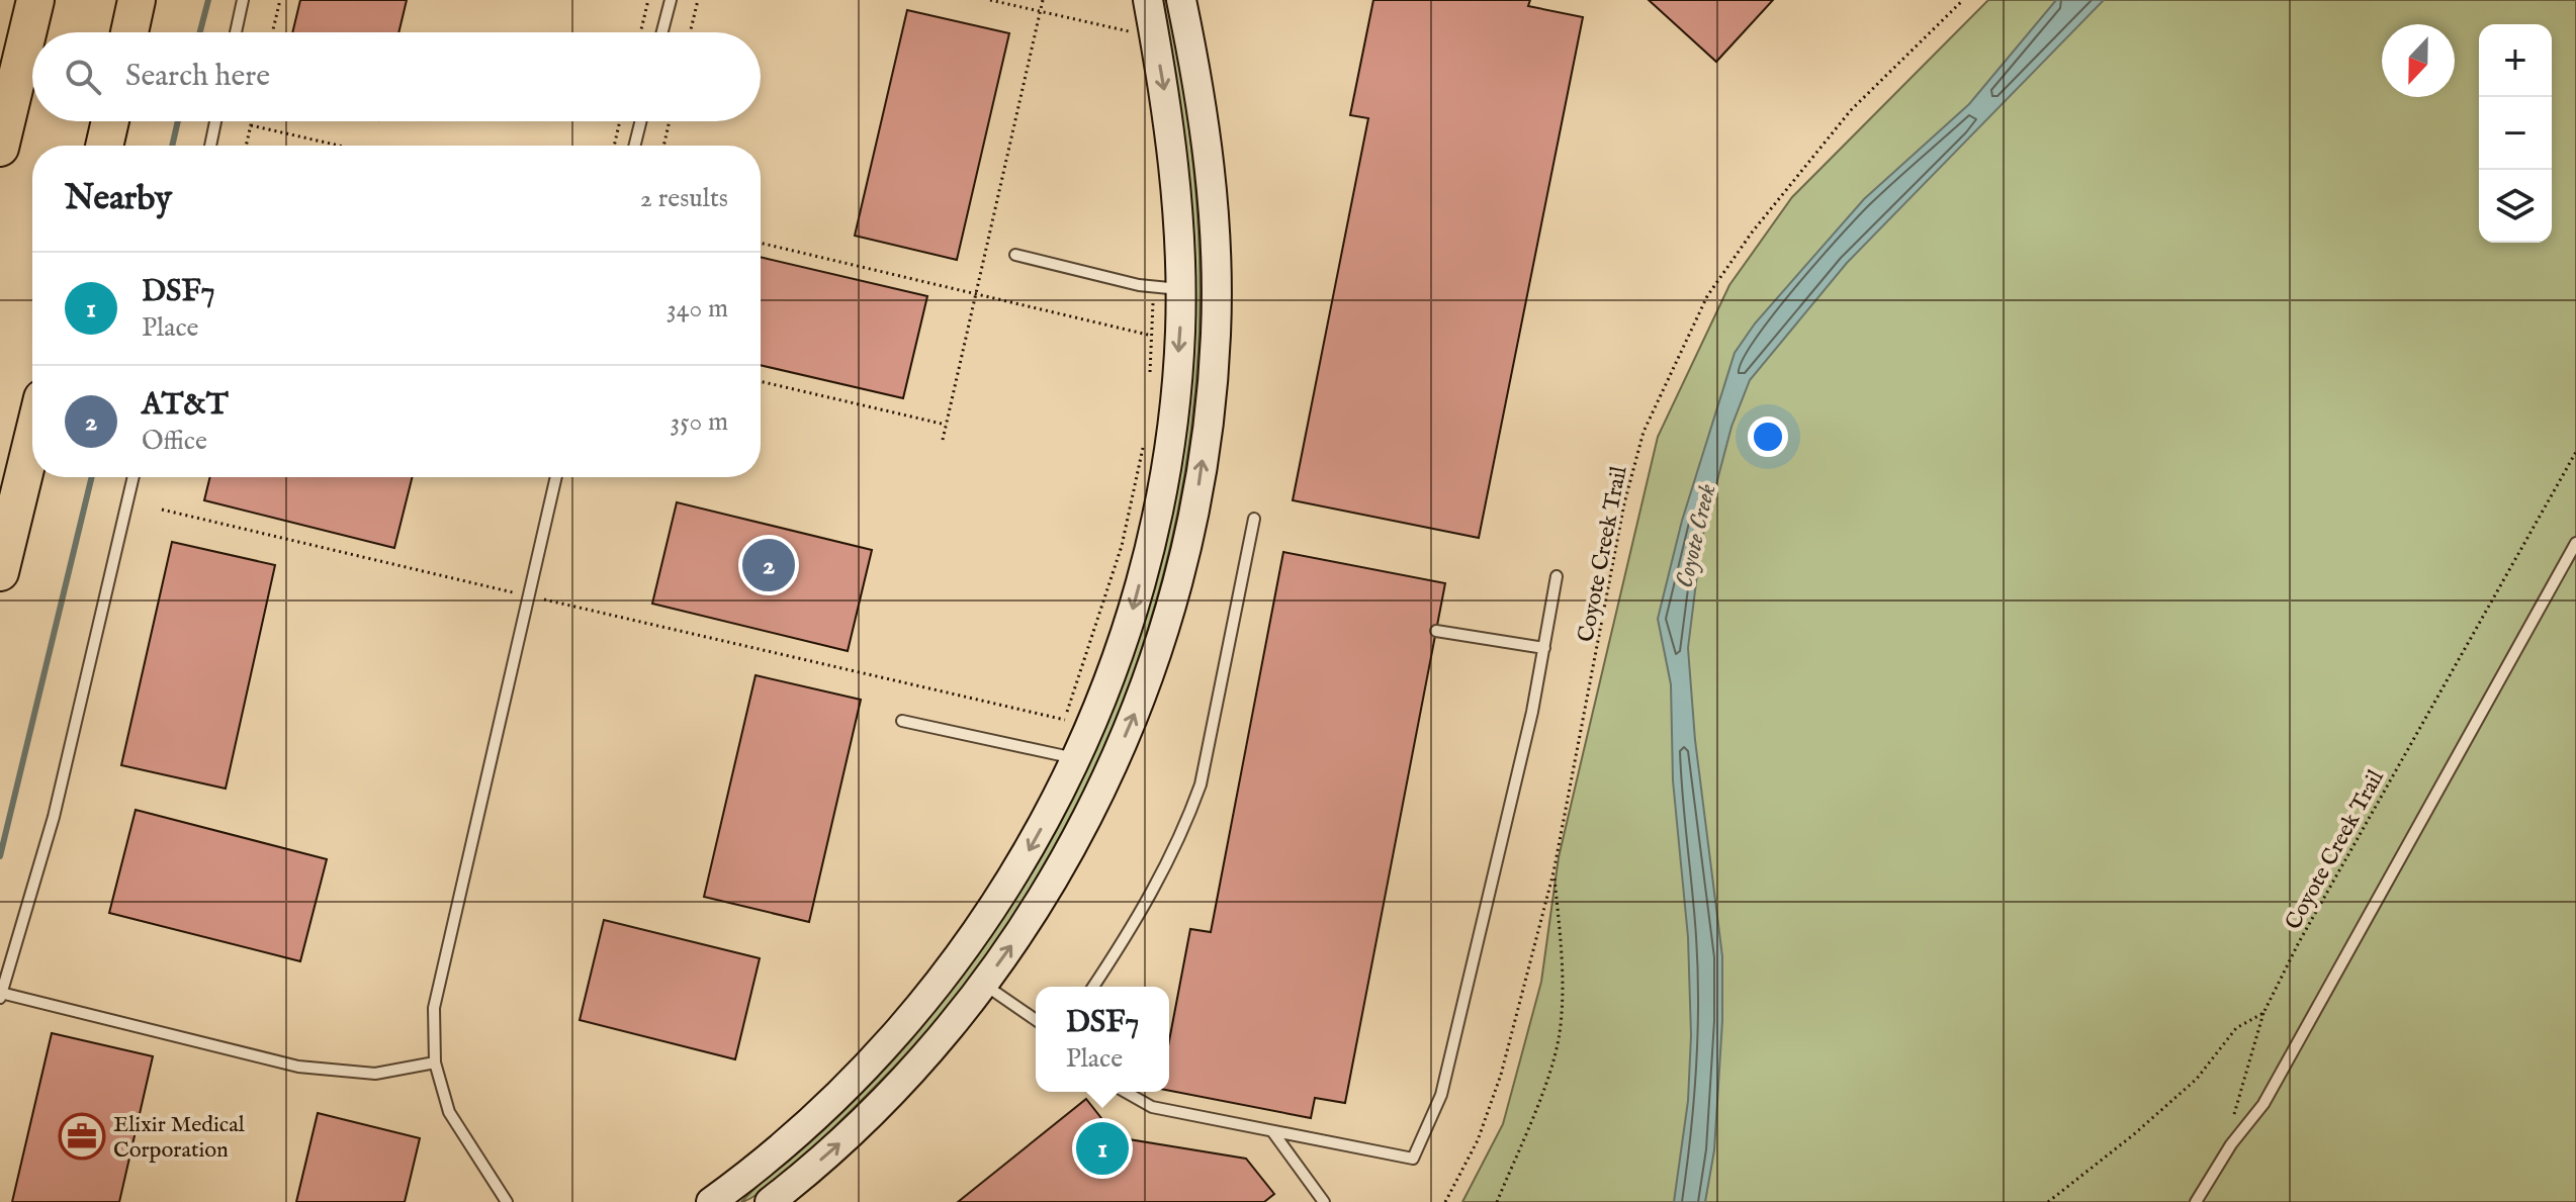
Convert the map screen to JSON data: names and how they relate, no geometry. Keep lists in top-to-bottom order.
{
  "streets": {
    "path": ["Coyote Creek Trail"]
  },
  "water": ["Coyote Creek"],
  "places": {
    "office": ["Elixir Medical Corporation"]
  },
  "north": "bottom",
  "page": {
    "map_buttons": ["+", "−"],
    "search": "Search here",
    "heading": ["Nearby", "2 results"],
    "list": [
      {
        "mark": "1",
        "name": "DSF7",
        "note": "Place",
        "value": "340 m"
      },
      {
        "mark": "2",
        "name": "AT&T",
        "note": "Office",
        "value": "350 m"
      }
    ],
    "pins": ["2", "1"],
    "popup": ["DSF7", "Place"]
  }
}
